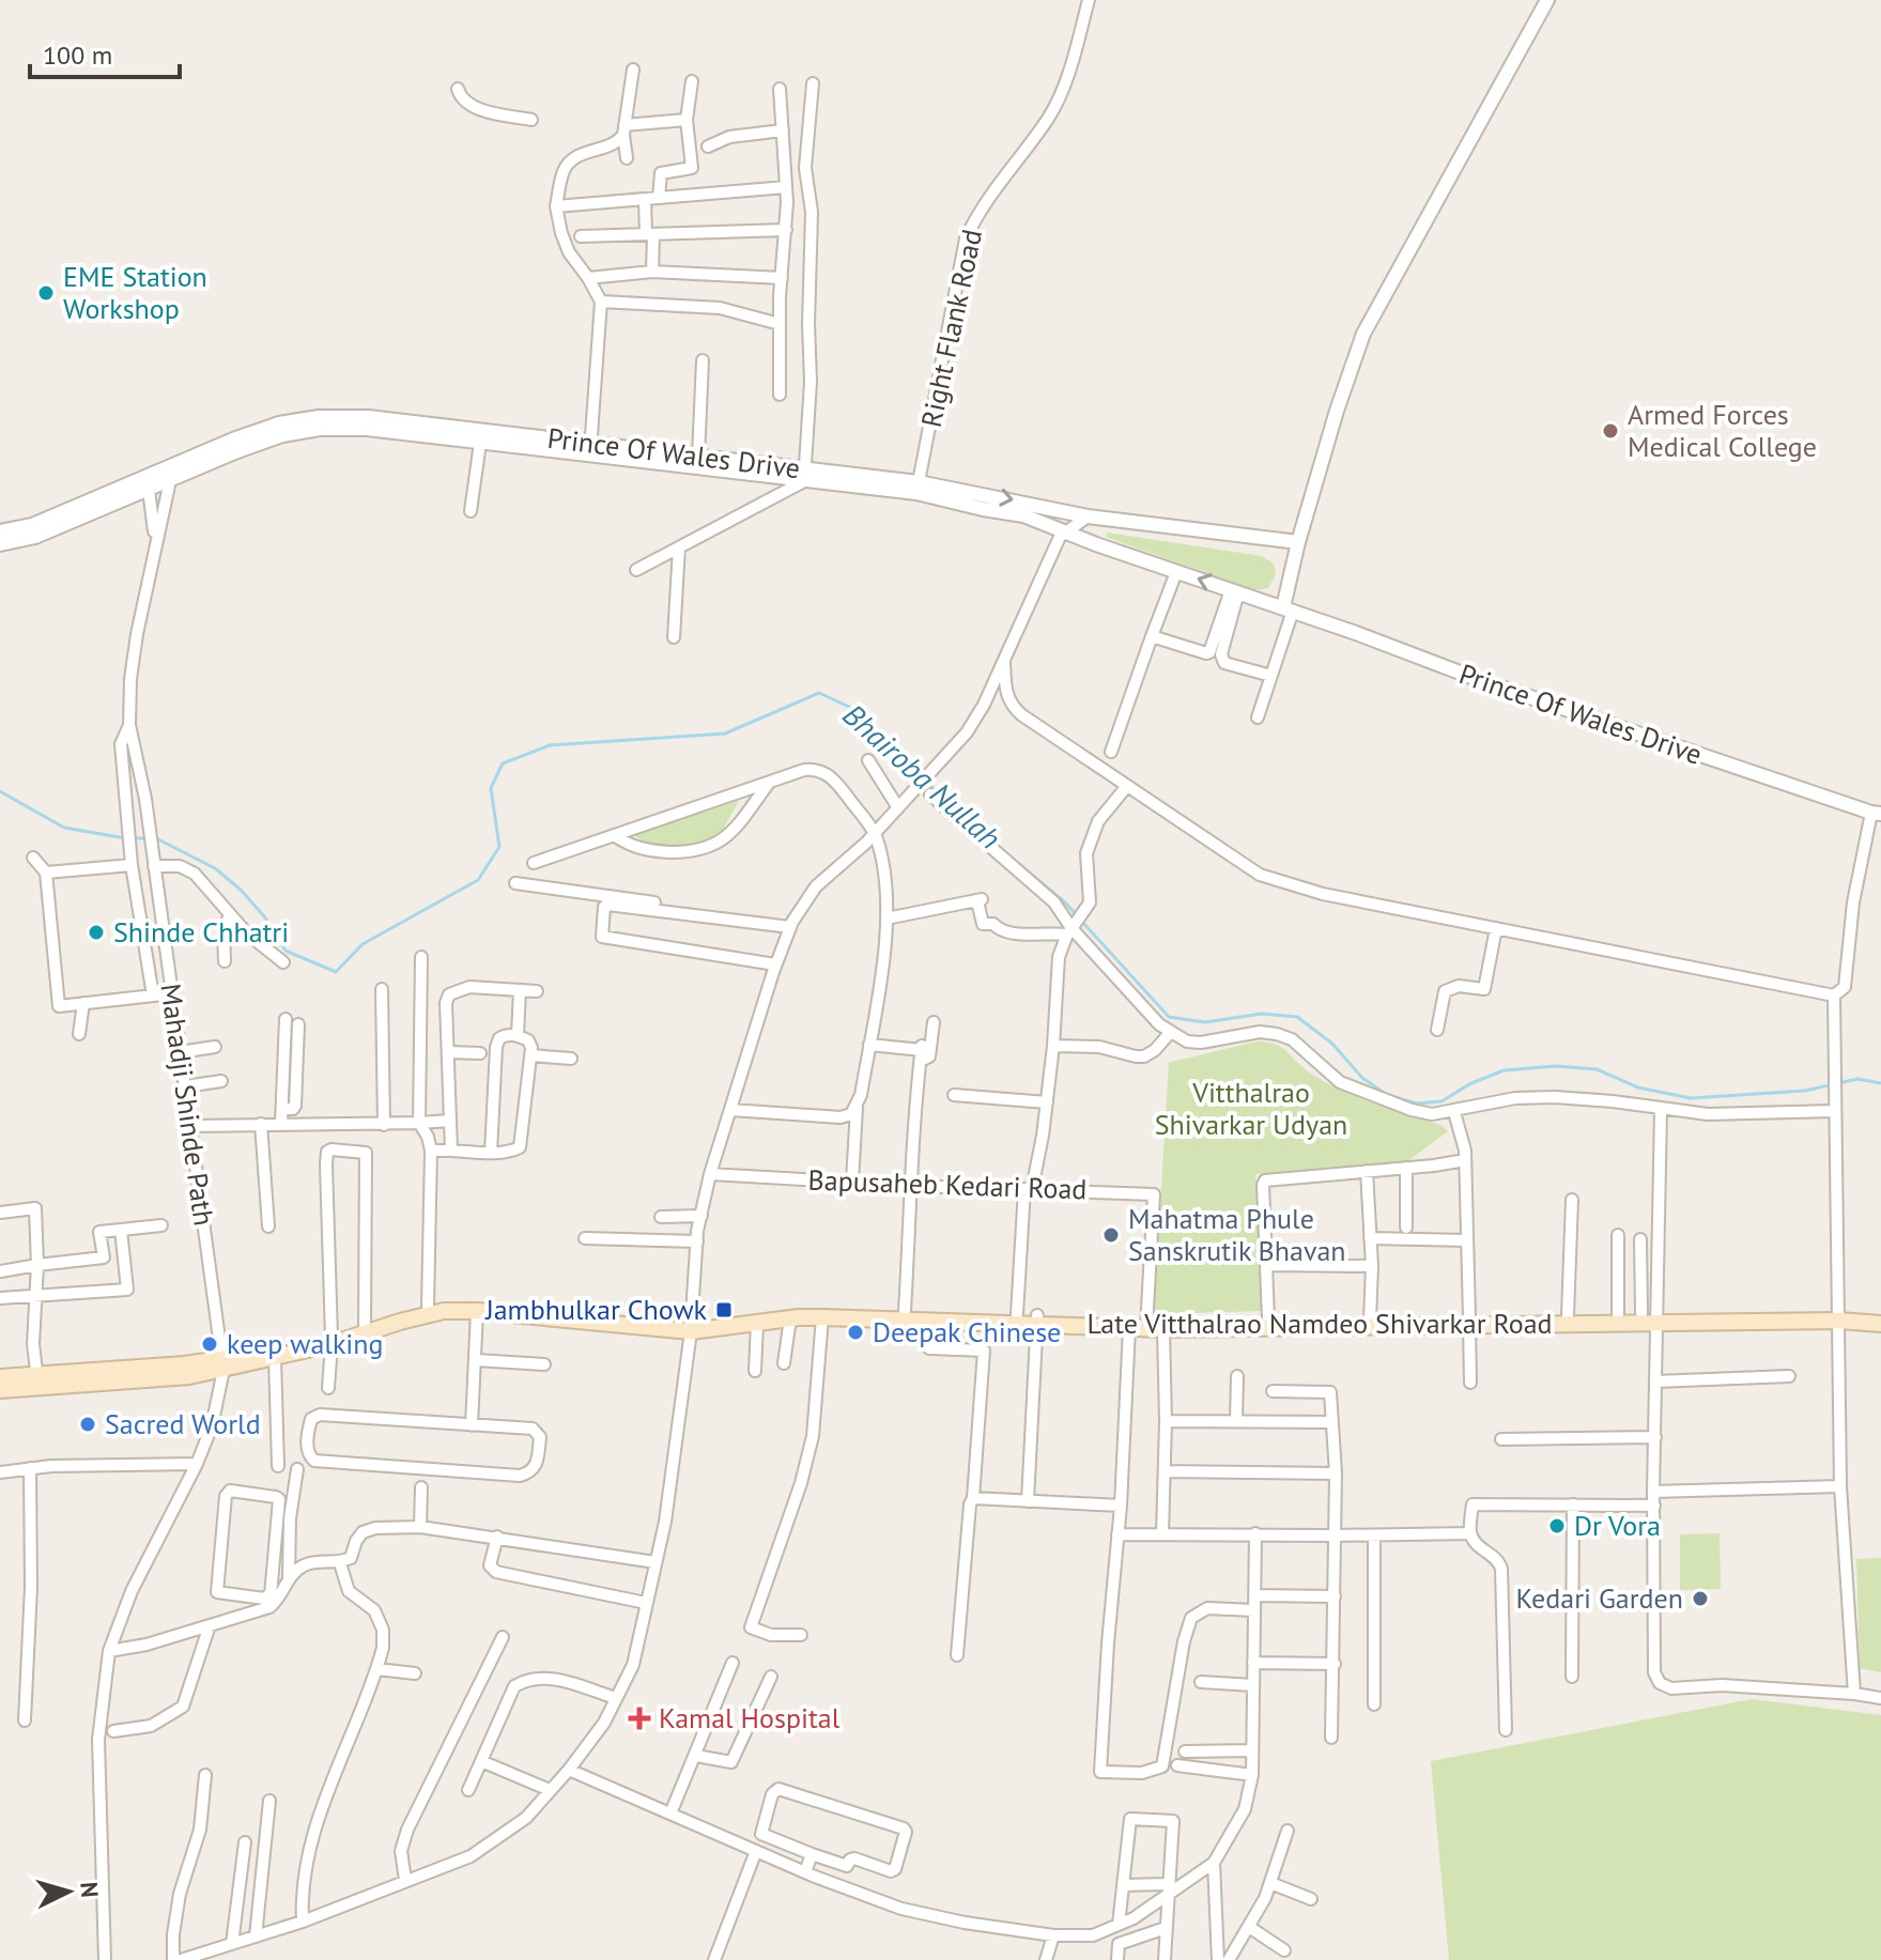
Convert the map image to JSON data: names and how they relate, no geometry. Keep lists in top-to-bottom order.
{
  "streets": {
    "main road": ["Late Vitthalrao Namdeo Shivarkar Road"],
    "street": [
      "Right Flank Road",
      "Prince Of Wales Drive",
      "Mahadji Shinde Path",
      "Bapusaheb Kedari Road"
    ]
  },
  "crossings": [
    ["Right Flank Road", "Prince Of Wales Drive"],
    ["Prince Of Wales Drive", "Mahadji Shinde Path"],
    ["Mahadji Shinde Path", "Late Vitthalrao Namdeo Shivarkar Road"],
    ["Bapusaheb Kedari Road", "Late Vitthalrao Namdeo Shivarkar Road"]
  ],
  "water": ["Bhairoba Nullah"],
  "parks": ["Vitthalrao Shivarkar Udyan"],
  "places": {
    "other": [
      "EME Station Workshop",
      "Armed Forces Medical College",
      "Shinde Chhatri",
      "Mahatma Phule Sanskrutik Bhavan",
      "Deepak Chinese",
      "keep walking",
      "Sacred World",
      "Dr Vora",
      "Kedari Garden"
    ],
    "transit": ["Jambhulkar Chowk"],
    "health": ["Kamal Hospital"]
  },
  "scale_bar": "100 m",
  "north": "right"
}
